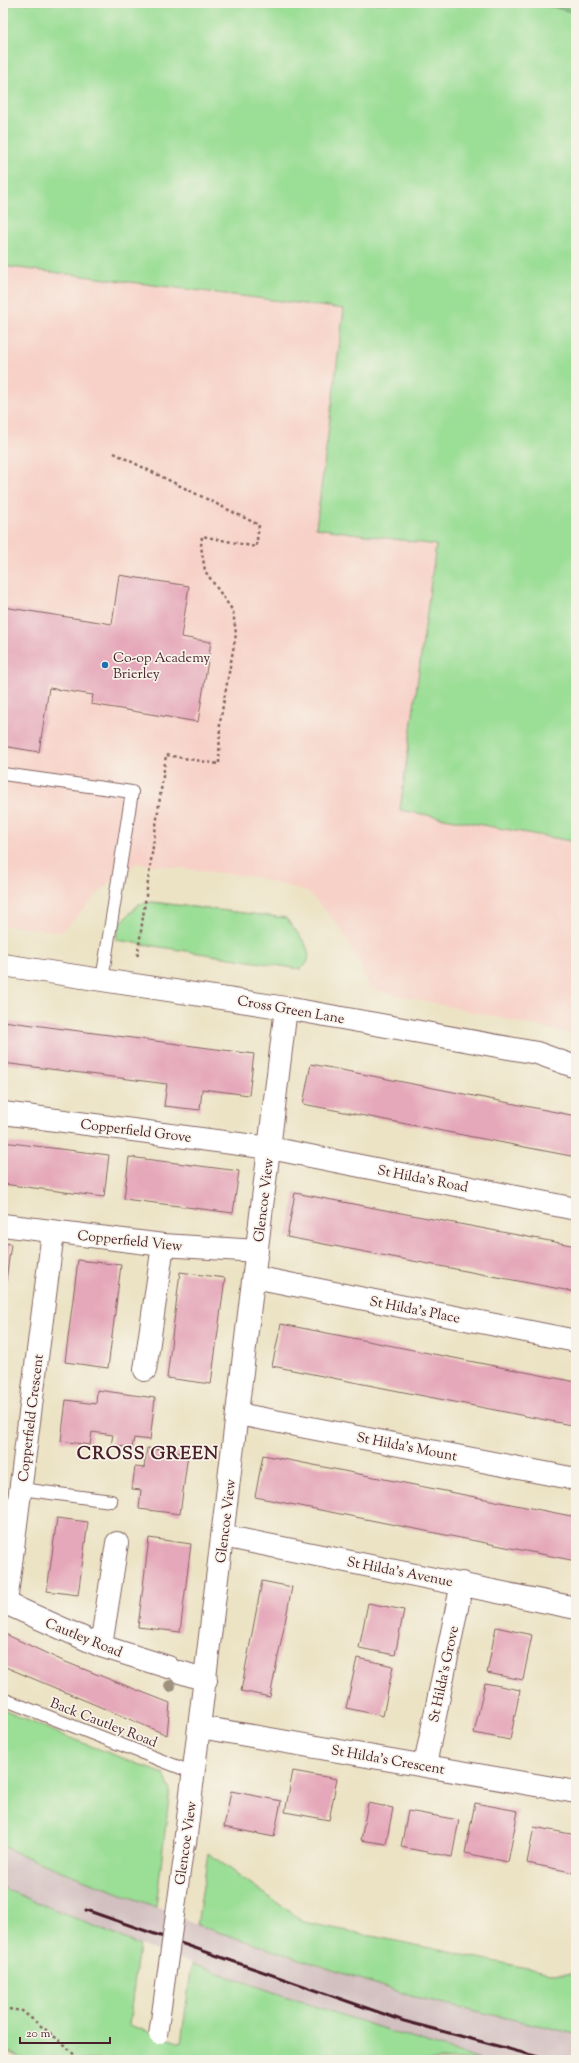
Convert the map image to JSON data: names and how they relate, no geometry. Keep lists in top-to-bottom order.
{
  "streets": {
    "street": [
      "Cross Green Lane",
      "Copperfield Grove",
      "St Hilda's Road",
      "Glencoe View",
      "Copperfield View",
      "St Hilda's Place",
      "Copperfield Crescent",
      "St Hilda's Mount",
      "St Hilda's Avenue",
      "Cautley Road",
      "St Hilda's Grove",
      "St Hilda's Crescent"
    ],
    "lane": ["Back Cautley Road"]
  },
  "crossings": [
    ["Cross Green Lane", "Glencoe View"],
    ["Copperfield Grove", "St Hilda's Road"],
    ["Copperfield Grove", "Glencoe View"],
    ["St Hilda's Road", "Glencoe View"],
    ["Glencoe View", "Copperfield View"],
    ["Glencoe View", "St Hilda's Place"],
    ["Glencoe View", "St Hilda's Mount"],
    ["Glencoe View", "St Hilda's Avenue"],
    ["Glencoe View", "Cautley Road"],
    ["Glencoe View", "Back Cautley Road"],
    ["Glencoe View", "St Hilda's Crescent"],
    ["Copperfield View", "Copperfield Crescent"],
    ["Copperfield Crescent", "Cautley Road"],
    ["St Hilda's Avenue", "St Hilda's Grove"],
    ["St Hilda's Grove", "St Hilda's Crescent"]
  ],
  "districts": ["CROSS GREEN"],
  "places": ["Co-op Academy Brierley"],
  "scale_bar": "20 m"
}
